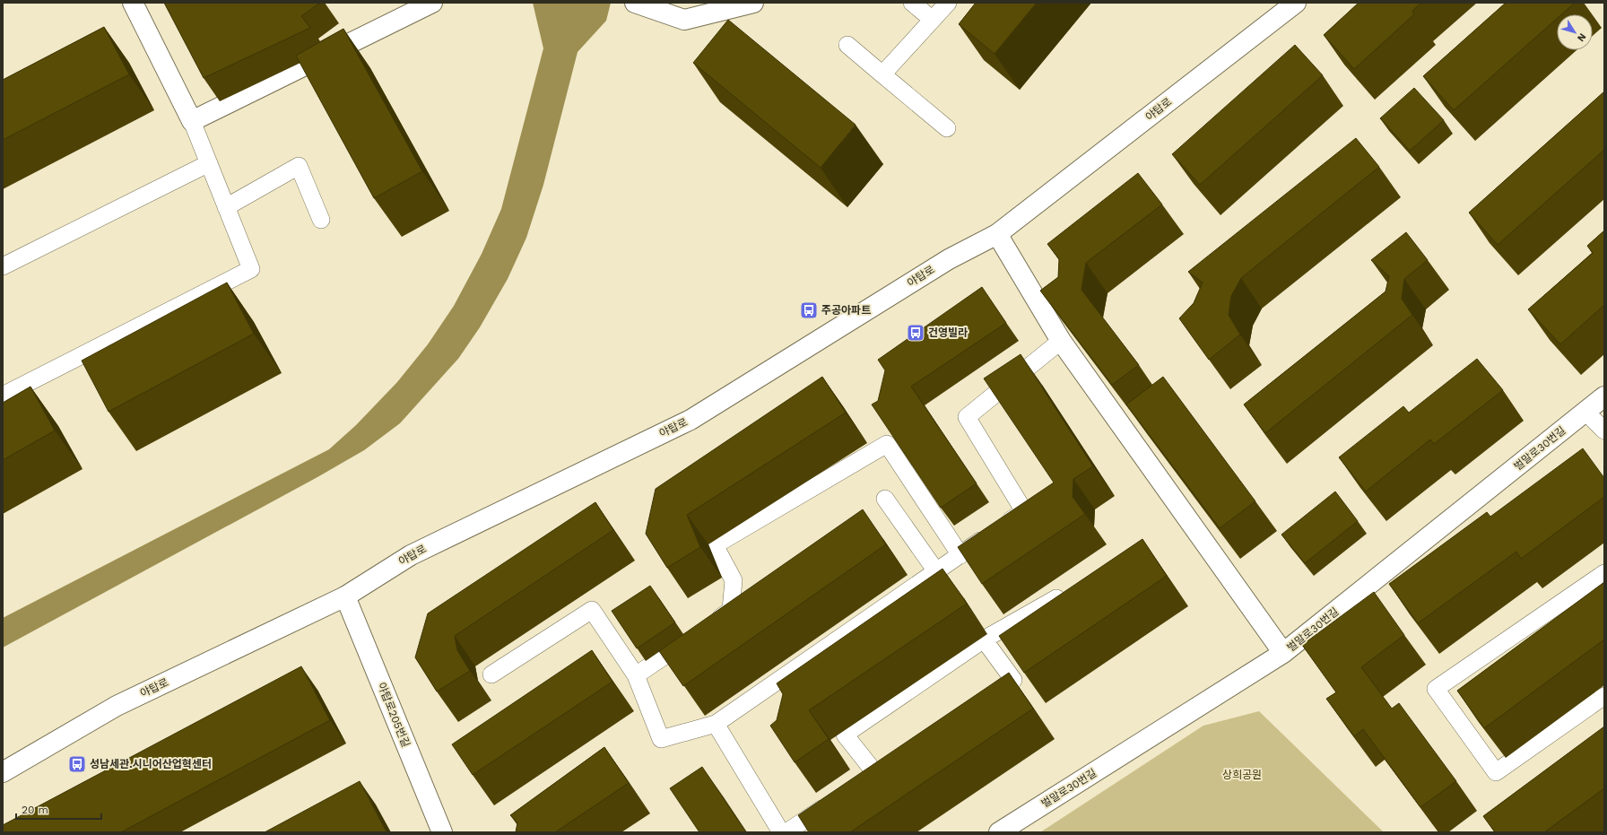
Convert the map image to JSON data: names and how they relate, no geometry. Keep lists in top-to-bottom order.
{
  "streets": {
    "street": ["야탑로", "벌말로30번길", "야탑로205번길"]
  },
  "crossings": [
    ["야탑로", "야탑로205번길"]
  ],
  "parks": ["상희공원"],
  "places": {
    "bus stop": ["주공아파트", "건영빌라", "성남세관.시니어산업혁센터"]
  },
  "scale_bar": "20 m",
  "north": "bottom right"
}
